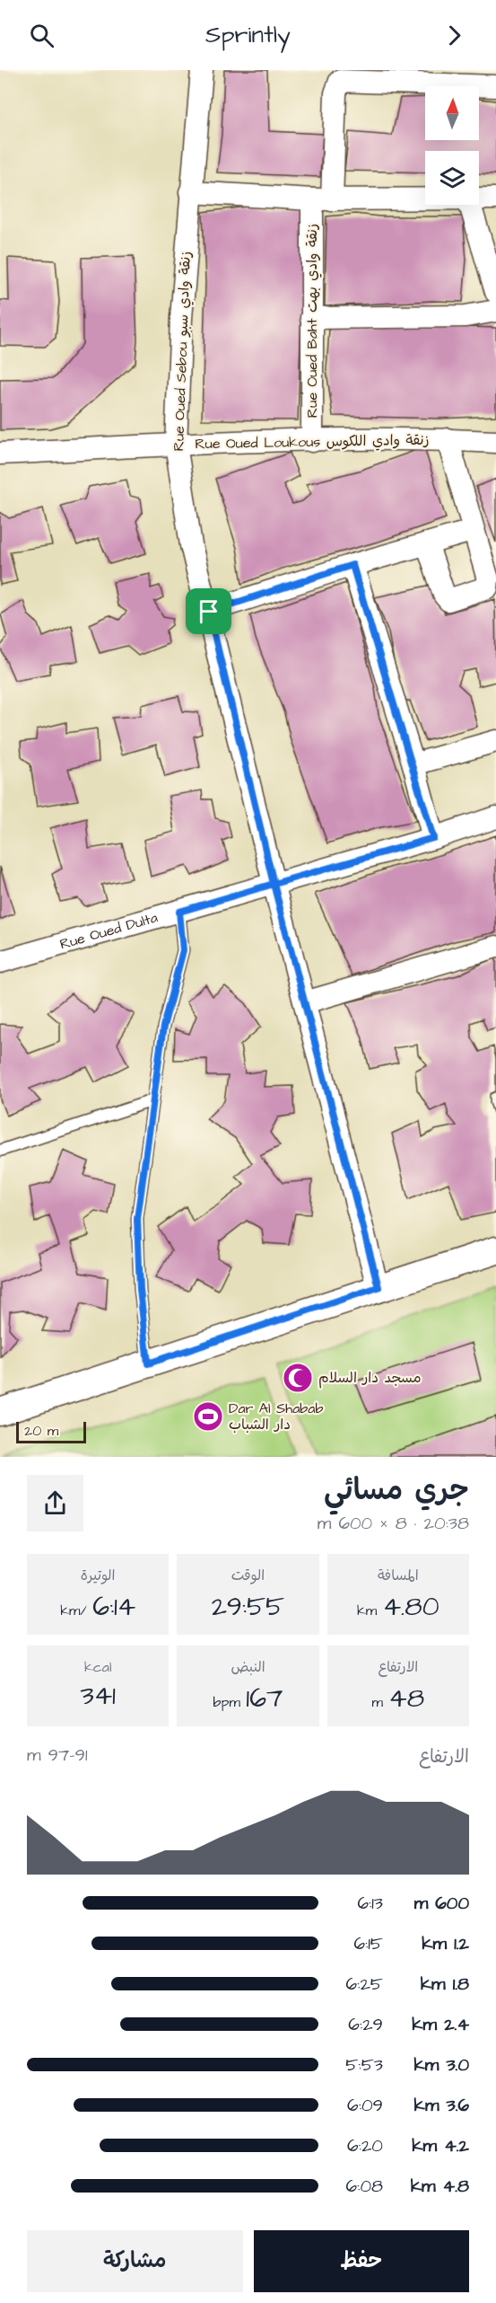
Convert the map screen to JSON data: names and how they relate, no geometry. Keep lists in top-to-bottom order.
{
  "streets": {
    "street": [
      "Rue Oued Baht زنقة وادي بهت",
      "Rue Oued Sebou زنقة وادي سبو",
      "Rue Oued Loukous زنقة وادي اللكوس",
      "Rue Oued Dulta"
    ]
  },
  "crossings": [
    ["Rue Oued Baht زنقة وادي بهت", "Rue Oued Loukous زنقة وادي اللكوس"],
    ["Rue Oued Sebou زنقة وادي سبو", "Rue Oued Loukous زنقة وادي اللكوس"],
    ["Rue Oued Sebou زنقة وادي سبو", "Rue Oued Dulta"]
  ],
  "places": {
    "mosque": ["مسجد دار السلام"],
    "sports": ["Dar Al Shabab دار الشباب"]
  },
  "scale_bar": "20 m",
  "north": "top",
  "page": {
    "header": "Sprintly",
    "scale": "20 m",
    "heading": ["جري مسائي", "20:38 · 8 × 600 m"],
    "stats": [
      ["المسافة", "4.80 km"],
      ["الوقت", "29:55"],
      ["الوتيرة", "6:14 /km"],
      ["الارتفاع", "48 m"],
      ["النبض", "167 bpm"],
      ["kcal", "341"]
    ],
    "chart": ["الارتفاع", "91–97 m"],
    "list": [
      {
        "name": "600 m",
        "note": "6:13"
      },
      {
        "name": "1.2 km",
        "note": "6:15"
      },
      {
        "name": "1.8 km",
        "note": "6:25"
      },
      {
        "name": "2.4 km",
        "note": "6:29"
      },
      {
        "name": "3.0 km",
        "note": "5:53"
      },
      {
        "name": "3.6 km",
        "note": "6:09"
      },
      {
        "name": "4.2 km",
        "note": "6:20"
      },
      {
        "name": "4.8 km",
        "note": "6:08"
      }
    ],
    "buttons": ["حفظ", "مشاركة"]
  }
}
